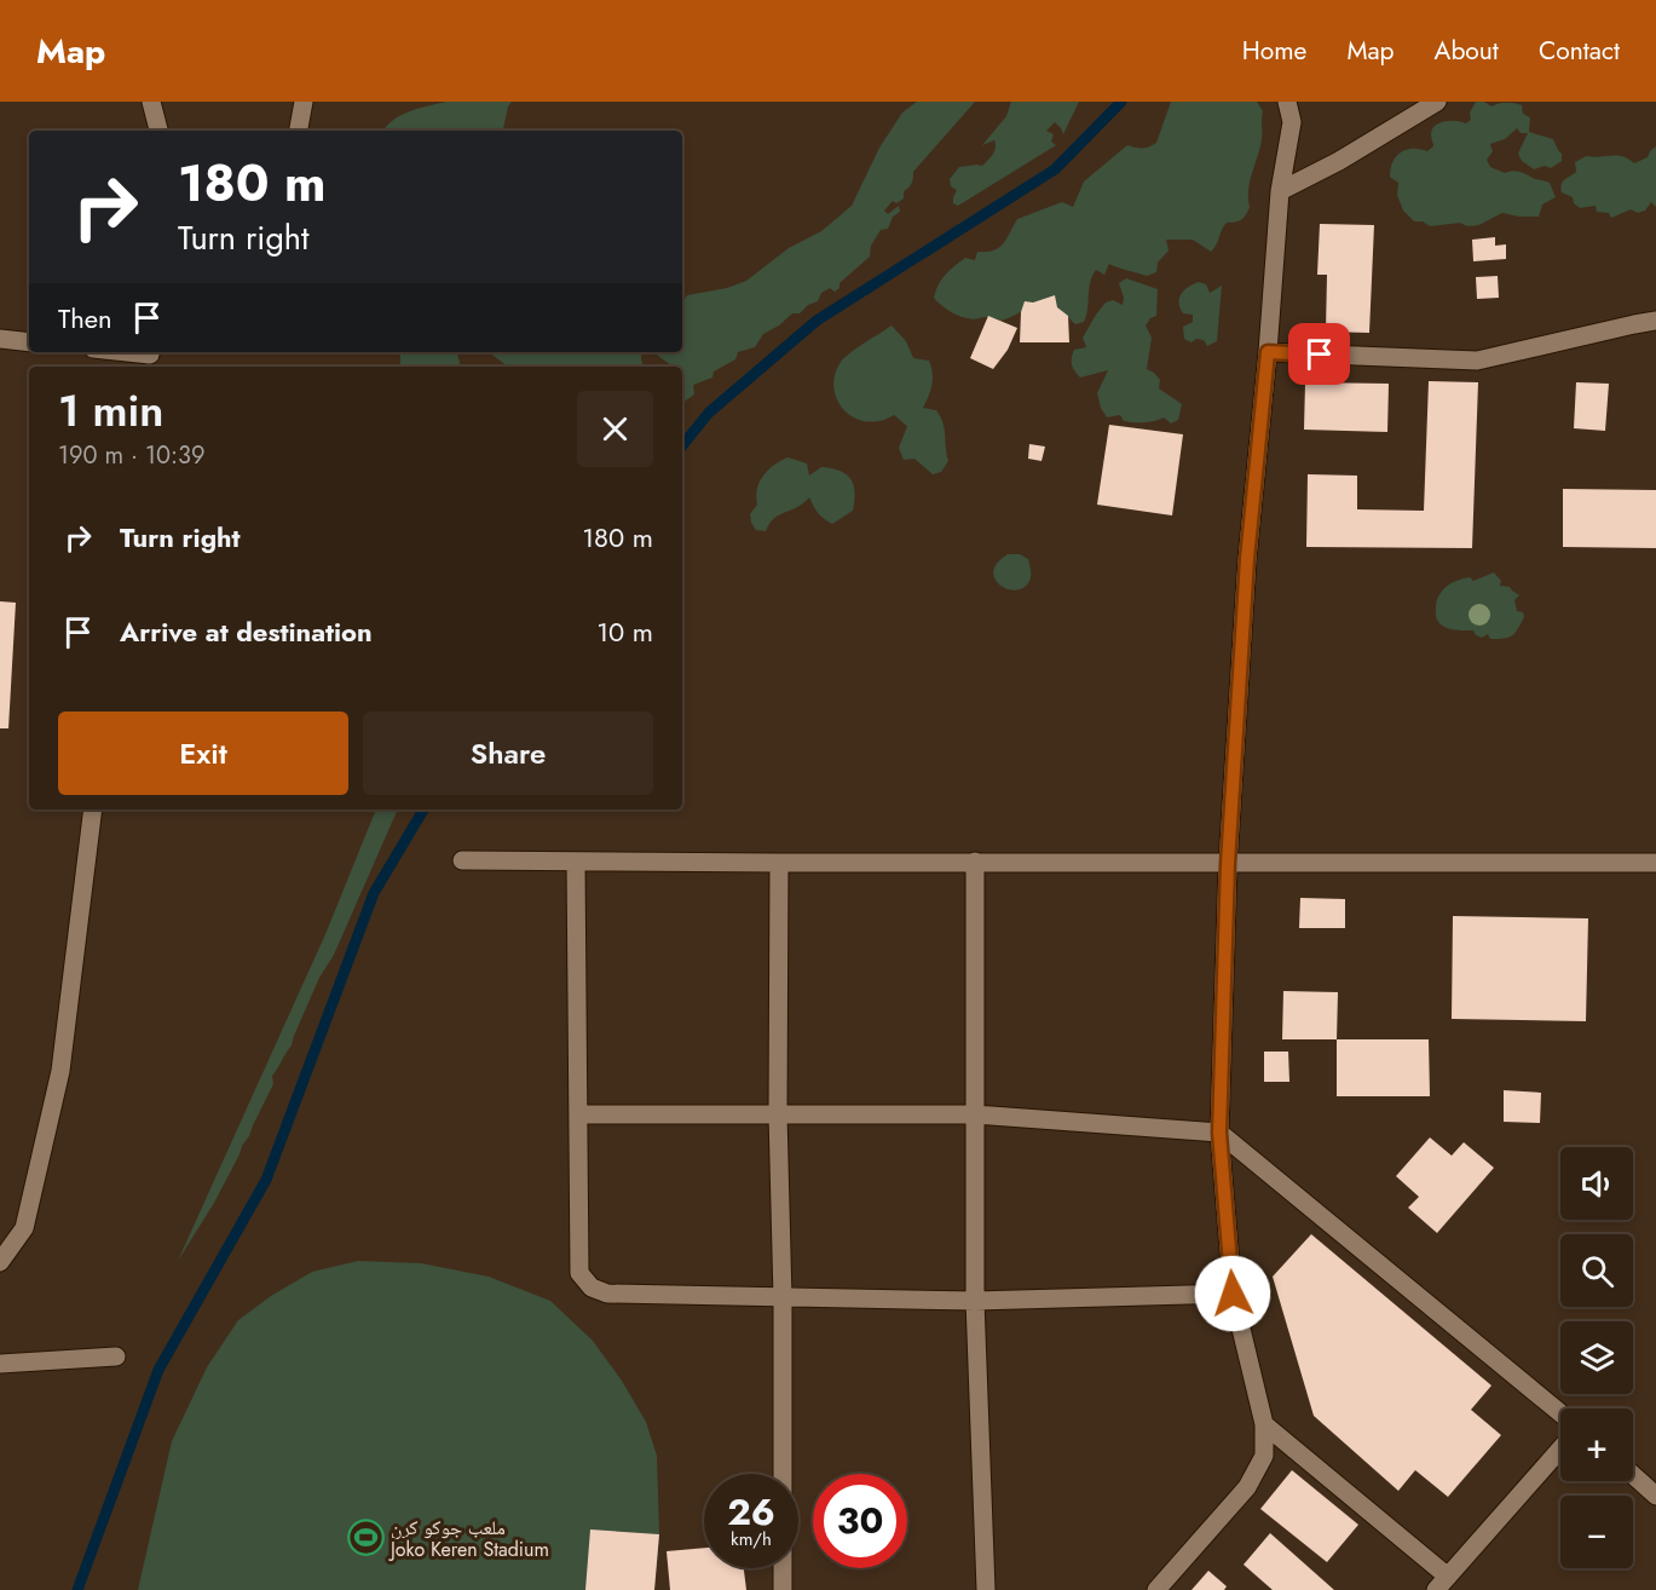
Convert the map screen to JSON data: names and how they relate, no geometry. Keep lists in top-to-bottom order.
{
  "places": {
    "sports": ["ملعب جوكو كرن Joko Keren Stadium"]
  },
  "page": {
    "header": "Map",
    "nav": [
      "Home",
      "Map",
      "About",
      "Contact"
    ],
    "turn": ["180 m", "Turn right"],
    "then": "Then",
    "heading": ["1 min", "190 m · 10:39"],
    "list": [
      {
        "name": "Turn right",
        "value": "180 m"
      },
      {
        "name": "Arrive at destination",
        "value": "10 m"
      }
    ],
    "buttons": ["Exit", "Share"],
    "map_buttons": ["+", "−"],
    "speed": "26 km/h",
    "limit": "30"
  }
}
